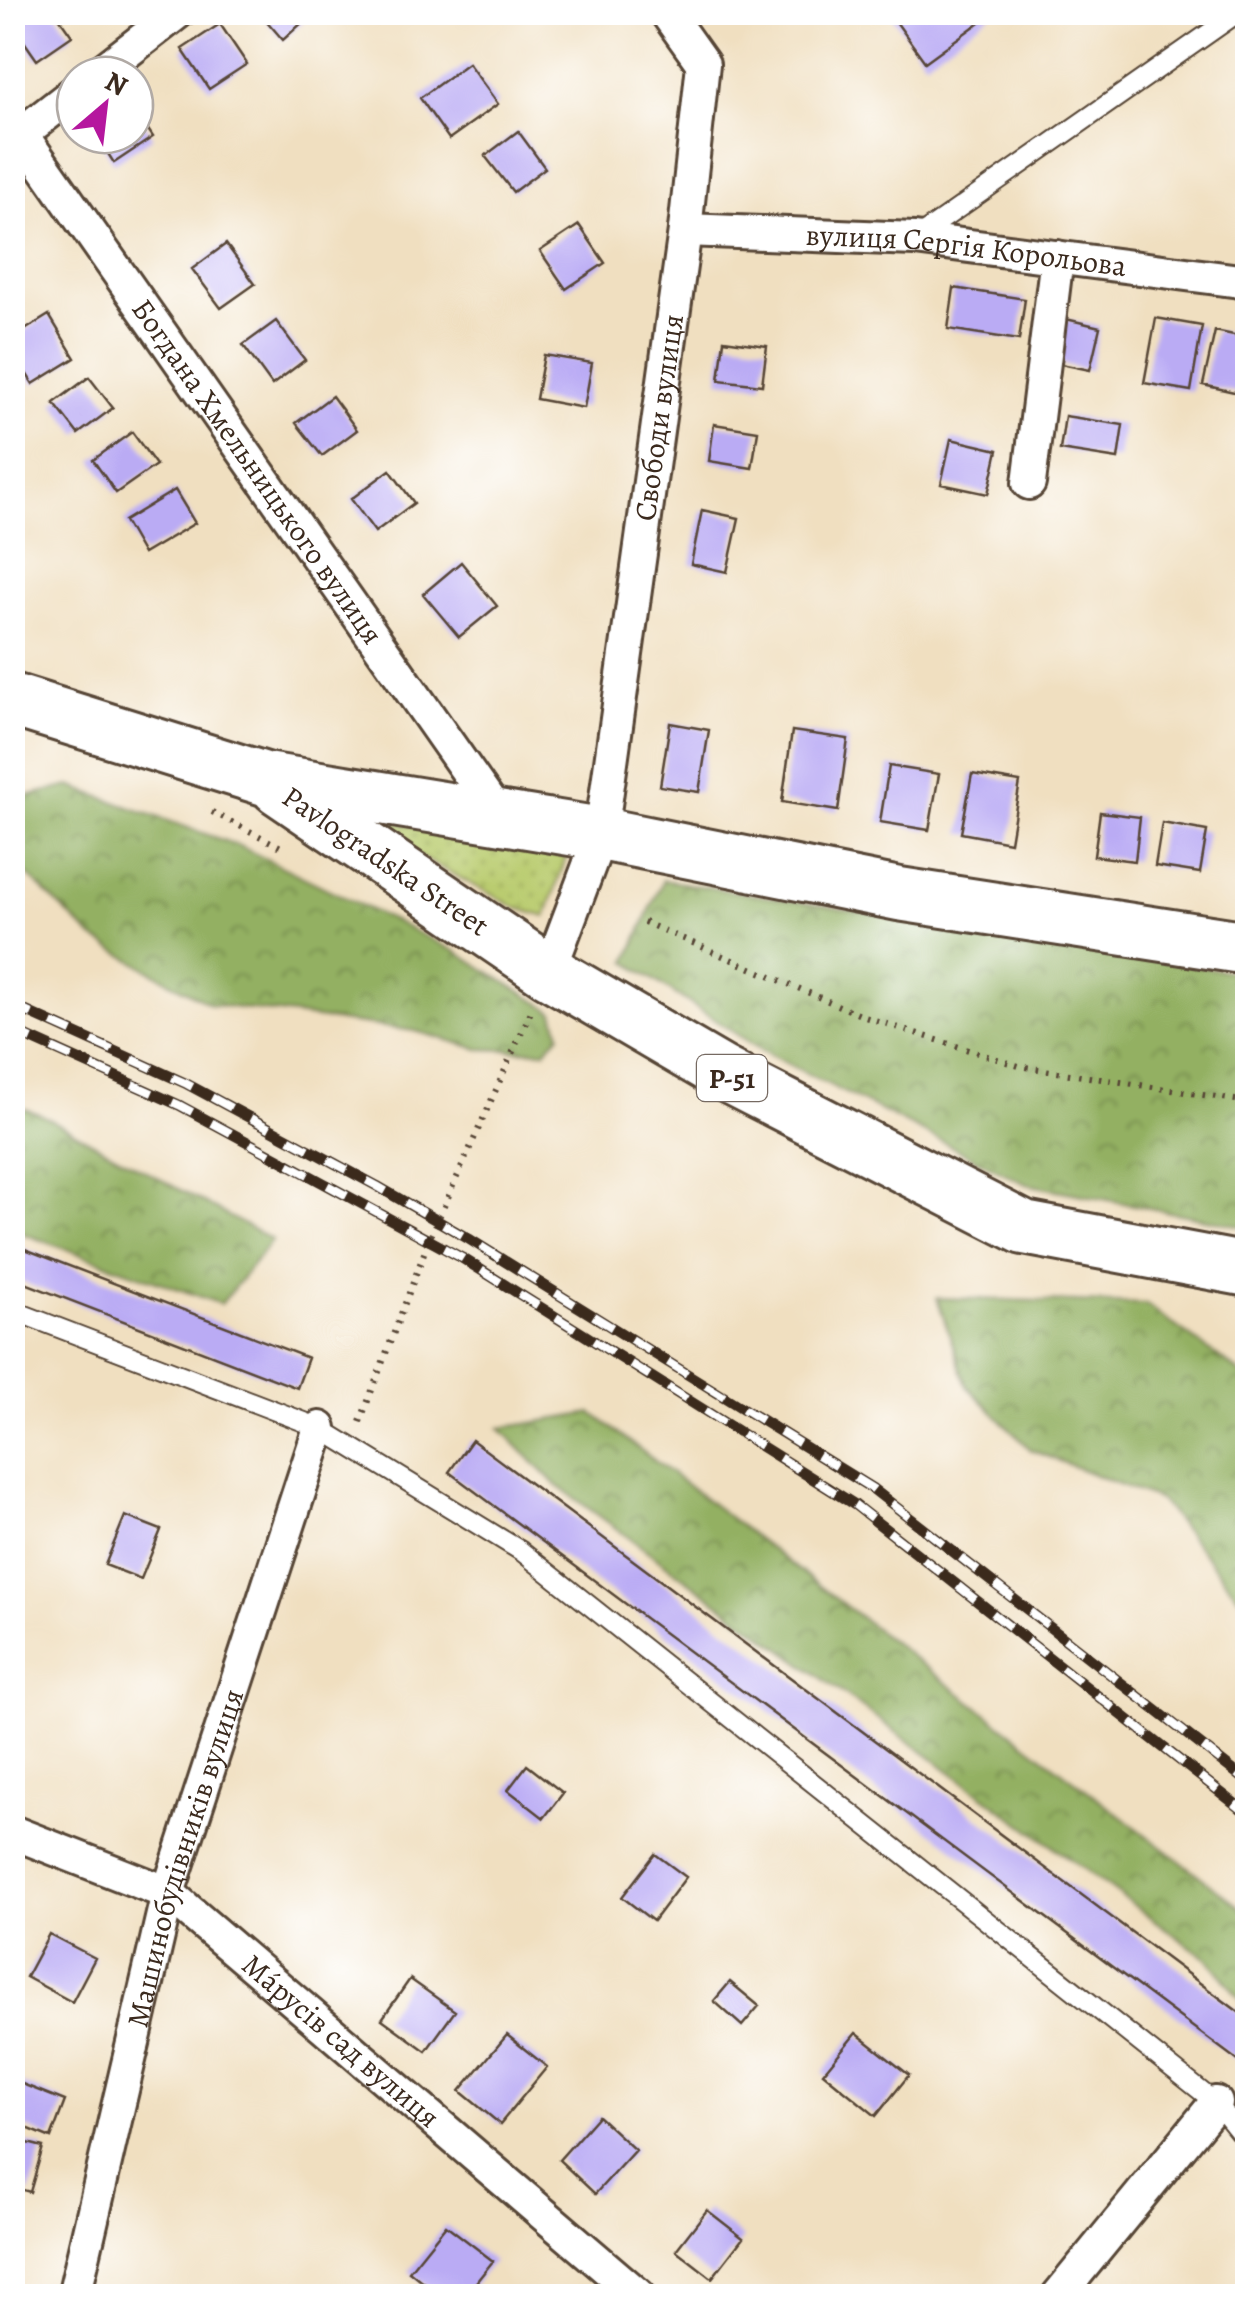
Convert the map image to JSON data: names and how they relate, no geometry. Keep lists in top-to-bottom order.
{
  "streets": {
    "main road": ["Pavlogradska Street", "Р-51"],
    "street": [
      "вулиця Сергія Корольова",
      "Свободи вулиця",
      "Богдана Хмельницького вулиця",
      "Машинобудівників вулиця",
      "Мáрусів сад вулиця"
    ]
  },
  "crossings": [
    ["вулиця Сергія Корольова", "Свободи вулиця"],
    ["Свободи вулиця", "Pavlogradska Street"],
    ["Богдана Хмельницького вулиця", "Pavlogradska Street"],
    ["Pavlogradska Street", "Р-51"],
    ["Машинобудівників вулиця", "Мáрусів сад вулиця"]
  ],
  "north": "top right"
}
